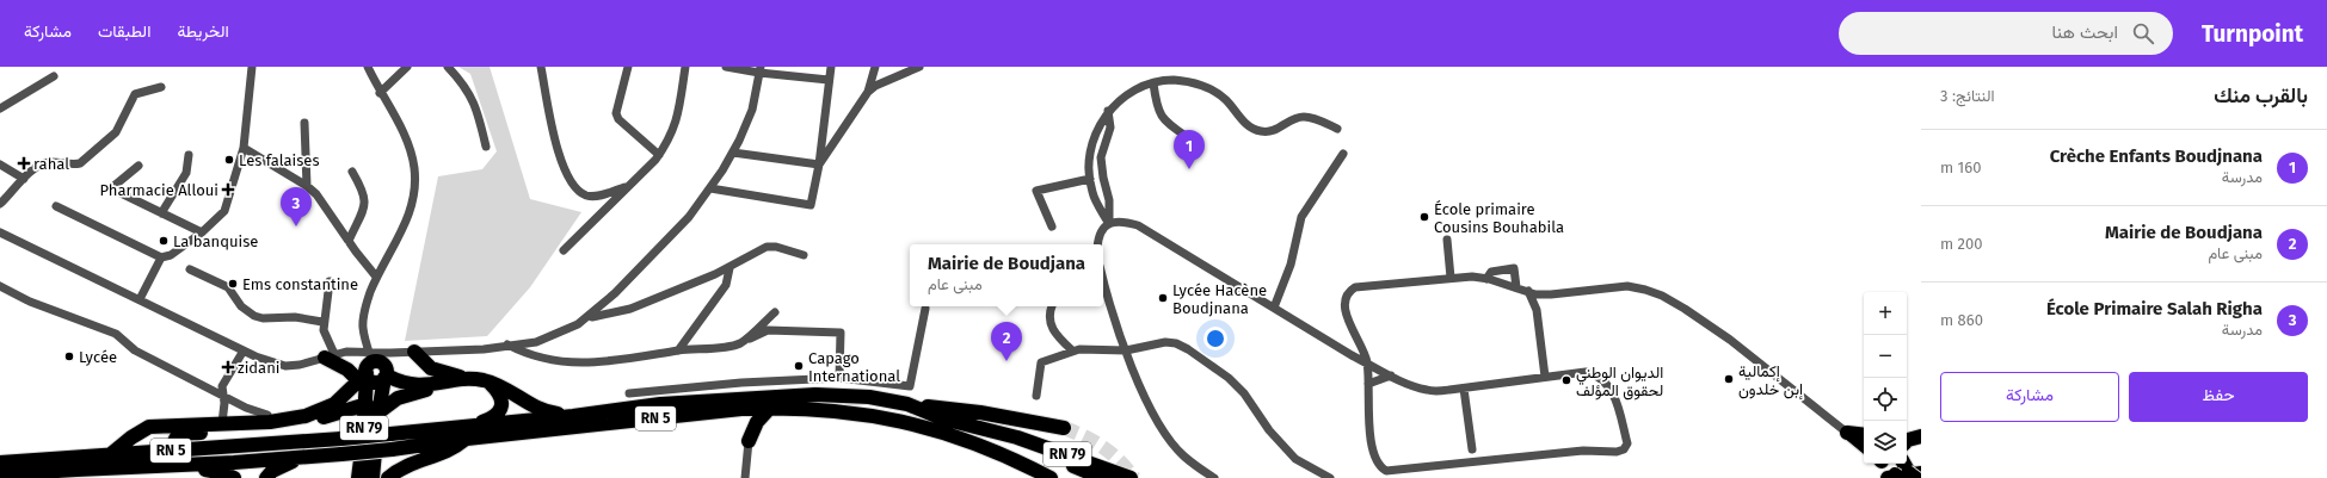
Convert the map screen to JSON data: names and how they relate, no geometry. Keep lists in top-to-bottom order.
{
  "streets": {
    "highway": ["RN 5", "RN 79"]
  },
  "crossings": [
    ["RN 5", "RN 79"]
  ],
  "places": {
    "other": [
      "Les falaises",
      "École primaire Cousins Bouhabila",
      "La banquise",
      "Ems constantine",
      "Lycée Hacène Boudjnana",
      "Lycée",
      "Capago International",
      "إكمالية إبن خلدون",
      "الديوان الوطني لحقوق المؤلف"
    ],
    "health": ["rahal", "Pharmacie Alloui", "zidani"]
  },
  "page": {
    "header": "Turnpoint",
    "search": "ابحث هنا",
    "nav": ["الخريطة", "الطبقات", "مشاركة"],
    "heading": ["بالقرب منك", "النتائج: 3"],
    "list": [
      {
        "mark": "1",
        "name": "Crèche Enfants Boudjnana",
        "note": "مدرسة",
        "value": "160 m"
      },
      {
        "mark": "2",
        "name": "Mairie de Boudjana",
        "note": "مبنى عام",
        "value": "200 m"
      },
      {
        "mark": "3",
        "name": "École Primaire Salah Righa",
        "note": "مدرسة",
        "value": "860 m"
      }
    ],
    "pins": ["1", "3", "2"],
    "popup": ["Mairie de Boudjana", "مبنى عام"],
    "map_buttons": ["+", "−"],
    "buttons": ["حفظ", "مشاركة"]
  }
}
